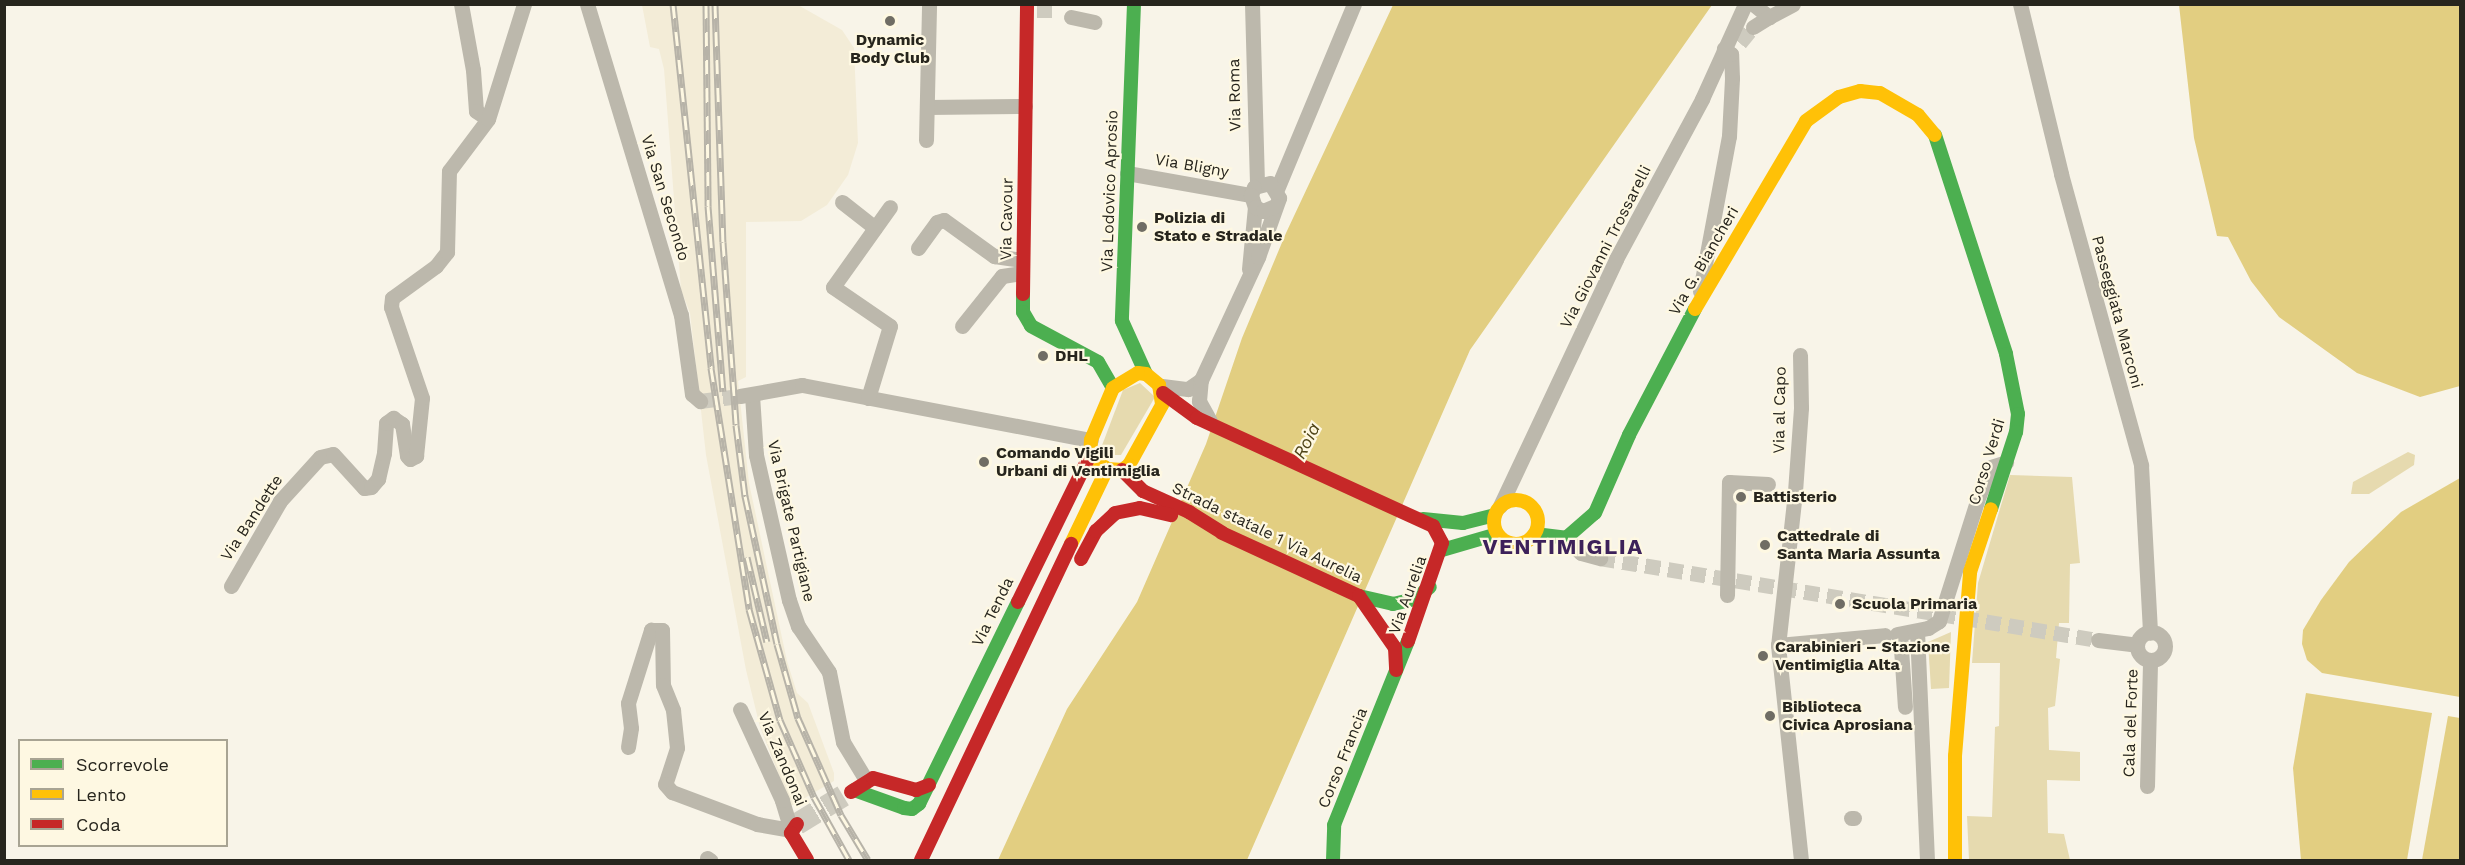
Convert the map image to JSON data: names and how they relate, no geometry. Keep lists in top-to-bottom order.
{
  "streets": {
    "main road": [
      "Via Lodovico Aprosio",
      "Via Cavour",
      "Via G. Biancheri",
      "Corso Verdi",
      "Strada statale 1 Via Aurelia",
      "Via Aurelia",
      "Via Tenda",
      "Corso Francia"
    ],
    "street": [
      "Via Roma",
      "Via Bligny",
      "Via San Secondo",
      "Via Giovanni Trossarelli",
      "Passeggiata Marconi",
      "Via al Capo",
      "Via Bandette",
      "Via Brigate Partigiane",
      "Cala del Forte",
      "Via Zandonai"
    ]
  },
  "crossings": [
    ["Via Roma", "Via Bligny"],
    ["Via Bligny", "Via Lodovico Aprosio"],
    ["Via Cavour", "Via Tenda"],
    ["Via G. Biancheri", "Corso Verdi"],
    ["Passeggiata Marconi", "Cala del Forte"],
    ["Via Brigate Partigiane", "Via Tenda"],
    ["Strada statale 1 Via Aurelia", "Via Aurelia"],
    ["Strada statale 1 Via Aurelia", "Corso Francia"],
    ["Via Aurelia", "Corso Francia"]
  ],
  "districts": ["VENTIMIGLIA"],
  "water": ["Roia"],
  "places": [
    "Dynamic Body Club",
    "Polizia di Stato e Stradale",
    "DHL",
    "Comando Vigili Urbani di Ventimiglia",
    "Battisterio",
    "Cattedrale di Santa Maria Assunta",
    "Scuola Primaria",
    "Carabinieri – Stazione Ventimiglia Alta",
    "Biblioteca Civica Aprosiana"
  ],
  "legend": ["Scorrevole", "Lento", "Coda"]
}
